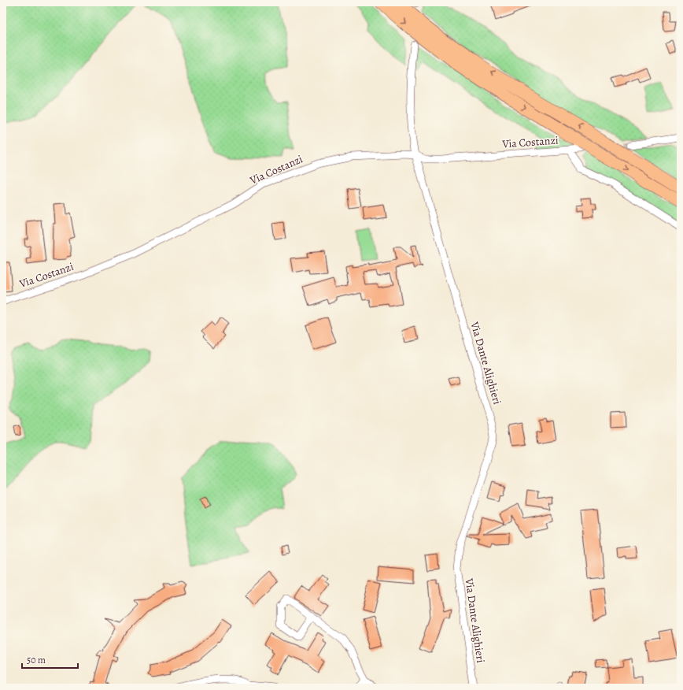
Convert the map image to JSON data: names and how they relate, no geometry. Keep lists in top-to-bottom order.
{
  "streets": {
    "street": ["Via Costanzi", "Via Dante Alighieri"]
  },
  "crossings": [
    ["Via Costanzi", "Via Dante Alighieri"]
  ],
  "scale_bar": "50 m"
}
